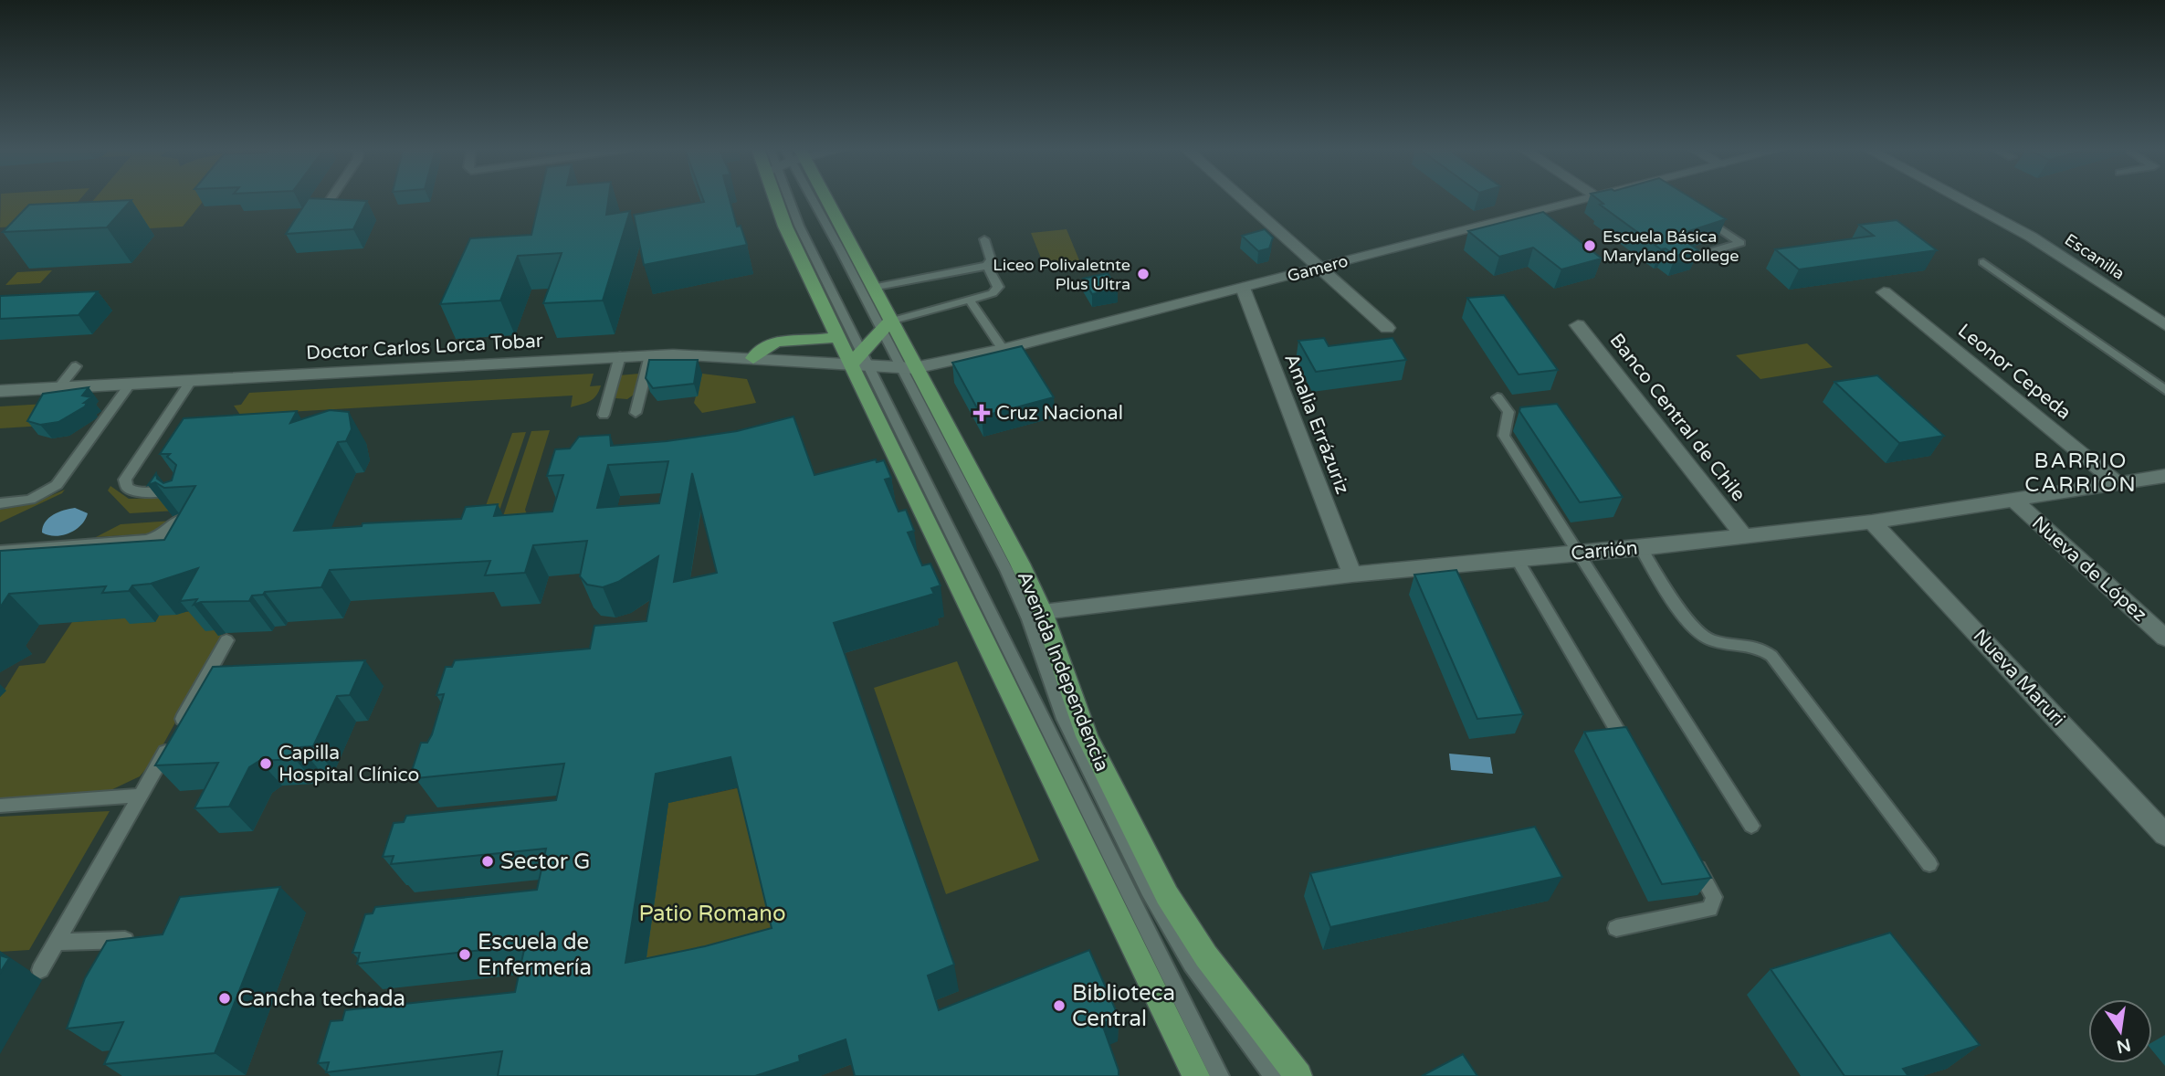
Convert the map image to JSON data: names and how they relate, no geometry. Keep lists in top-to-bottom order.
{
  "streets": {
    "main road": ["Avenida Independencia"],
    "street": [
      "Escanilla",
      "Gamero",
      "Doctor Carlos Lorca Tobar",
      "Leonor Cepeda",
      "Banco Central de Chile",
      "Amalia Errázuriz",
      "Carrión",
      "Nueva de López",
      "Nueva Maruri"
    ]
  },
  "crossings": [
    ["Gamero", "Doctor Carlos Lorca Tobar"],
    ["Gamero", "Amalia Errázuriz"],
    ["Gamero", "Avenida Independencia"],
    ["Leonor Cepeda", "Carrión"],
    ["Banco Central de Chile", "Carrión"],
    ["Amalia Errázuriz", "Carrión"],
    ["Carrión", "Nueva de López"],
    ["Carrión", "Avenida Independencia"],
    ["Carrión", "Nueva Maruri"]
  ],
  "districts": ["BARRIO CARRIÓN"],
  "parks": ["Patio Romano"],
  "places": {
    "other": [
      "Escuela Básica Maryland College",
      "Liceo Polivaletnte Plus Ultra",
      "Capilla Hospital Clínico",
      "Sector G",
      "Escuela de Enfermería",
      "Cancha techada",
      "Biblioteca Central"
    ],
    "health": ["Cruz Nacional"]
  },
  "north": "bottom"
}
